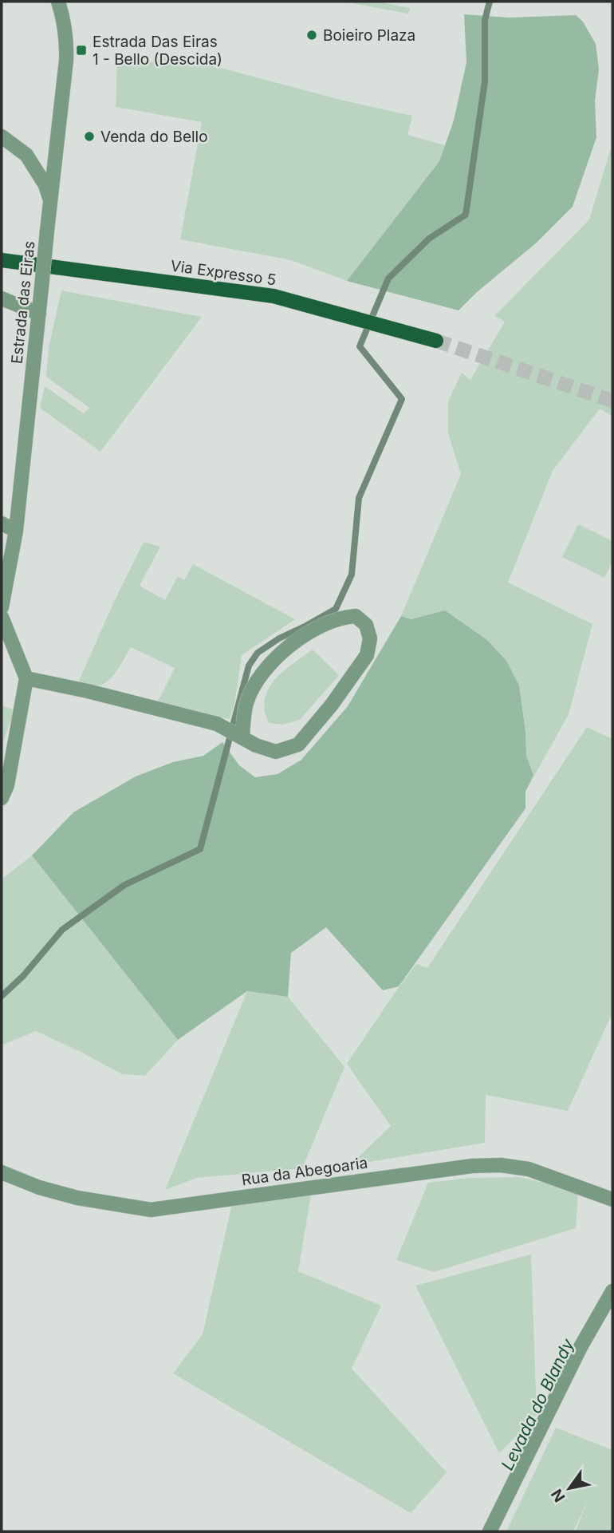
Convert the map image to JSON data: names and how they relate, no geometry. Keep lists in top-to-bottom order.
{
  "streets": {
    "main road": ["Via Expresso 5"],
    "street": ["Estrada das Eiras", "Rua da Abegoaria"]
  },
  "water": ["Levada do Blandy"],
  "places": {
    "other": ["Boieiro Plaza", "Venda do Bello"],
    "transit": ["Estrada Das Eiras 1 - Bello (Descida)"]
  },
  "north": "bottom left"
}
